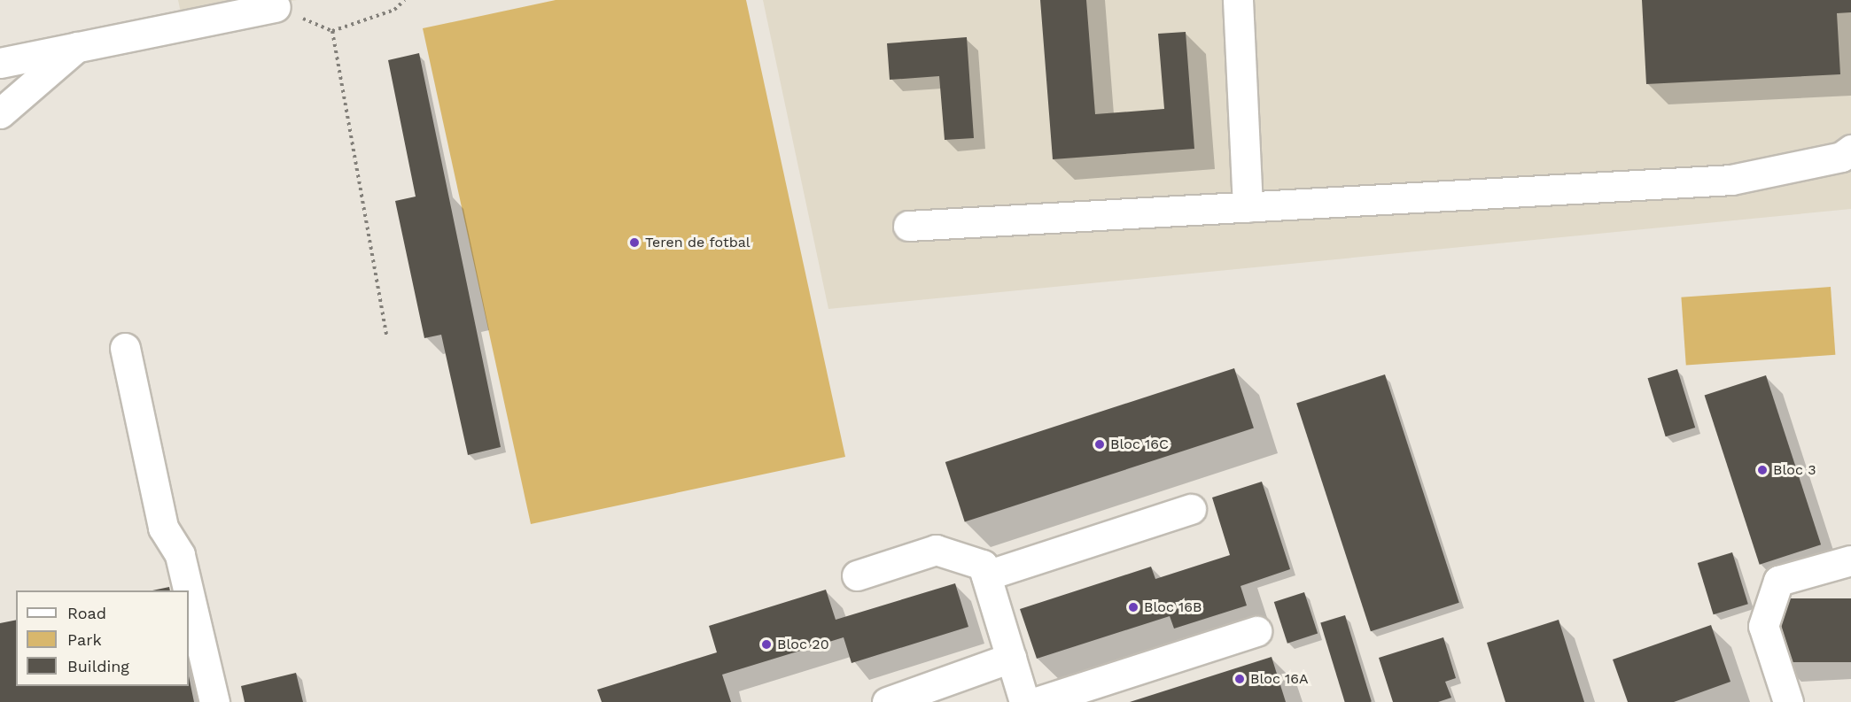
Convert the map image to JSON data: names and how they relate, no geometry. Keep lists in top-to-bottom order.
{
  "places": [
    "Teren de fotbal",
    "Bloc 16C",
    "Bloc 3",
    "Bloc 16B",
    "Bloc 20",
    "Bloc 16A"
  ],
  "legend": ["Road", "Park", "Building"]
}
